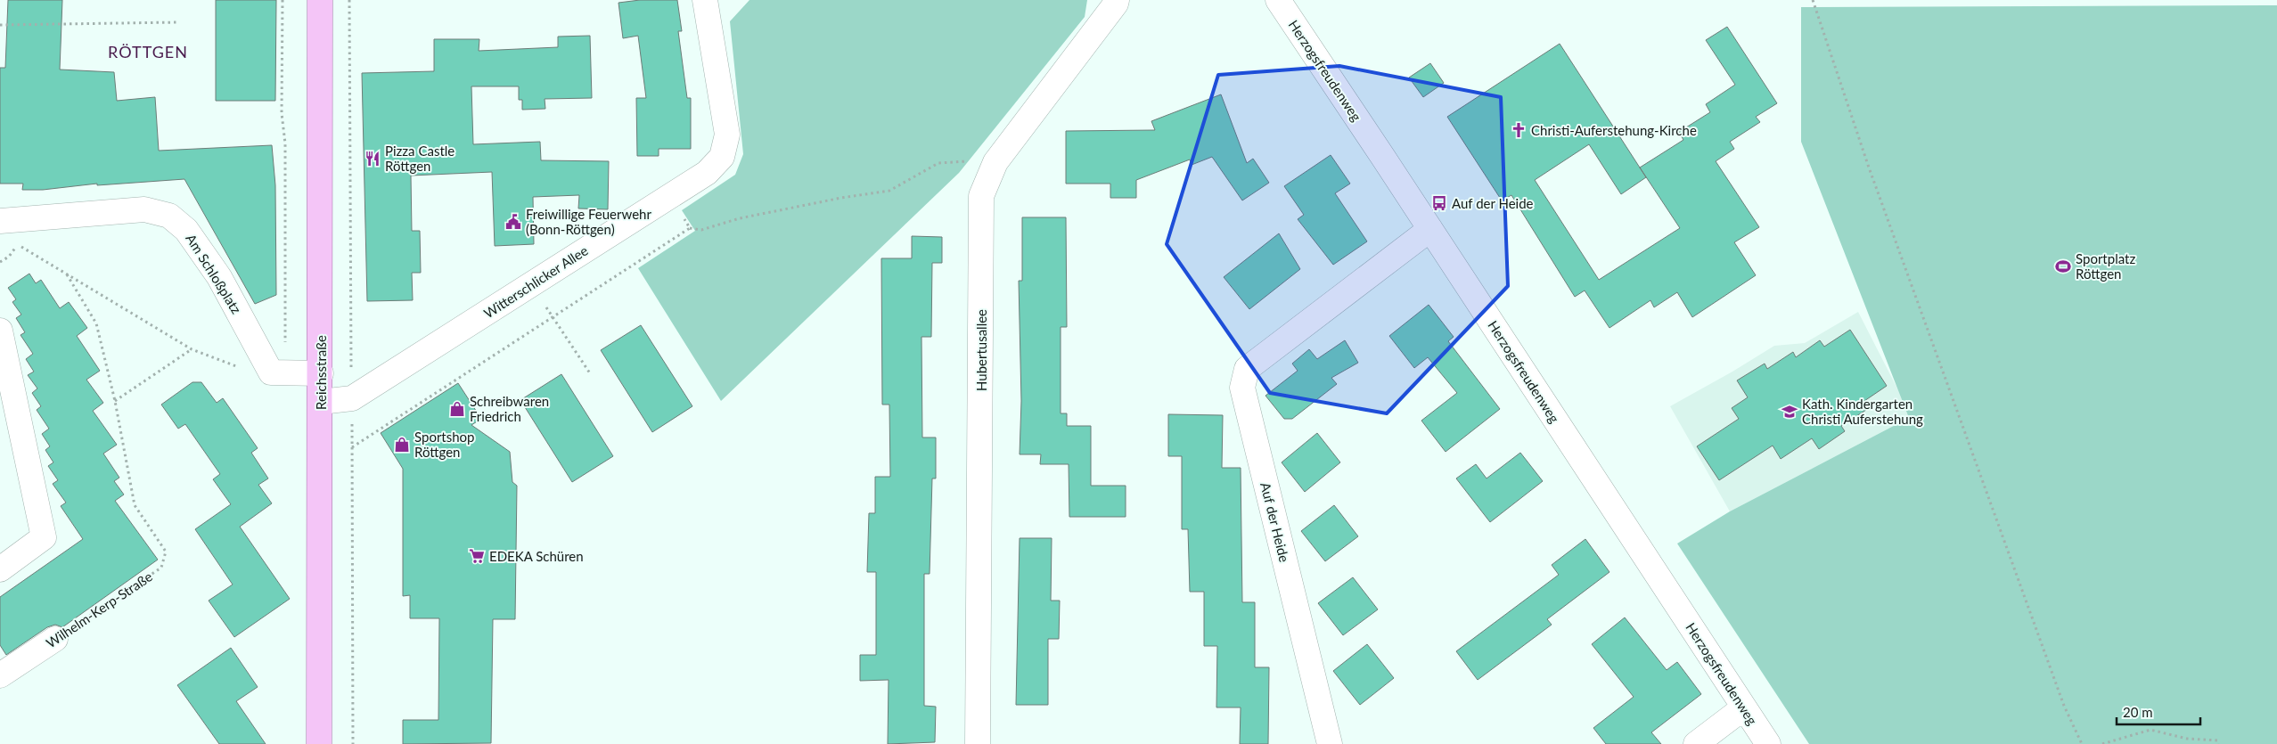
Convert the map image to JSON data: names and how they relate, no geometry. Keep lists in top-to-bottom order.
{
  "streets": {
    "main road": ["Reichsstraße"],
    "street": [
      "Herzogsfreudenweg",
      "Am Schloßplatz",
      "Witterschlicker Allee",
      "Hubertusallee",
      "Auf der Heide",
      "Wilhelm-Kerp-Straße"
    ]
  },
  "crossings": [
    ["Herzogsfreudenweg", "Auf der Heide"],
    ["Am Schloßplatz", "Wilhelm-Kerp-Straße"],
    ["Witterschlicker Allee", "Reichsstraße"]
  ],
  "districts": ["RÖTTGEN"],
  "places": {
    "church": ["Christi-Auferstehung-Kirche"],
    "restaurant": ["Pizza Castle Röttgen"],
    "bus stop": ["Auf der Heide"],
    "public building": ["Freiwillige Feuerwehr (Bonn-Röttgen)"],
    "sports": ["Sportplatz Röttgen"],
    "shop": ["Schreibwaren Friedrich", "Sportshop Röttgen"],
    "school or university": ["Kath. Kindergarten Christi Auferstehung"],
    "supermarket": ["EDEKA Schüren"]
  },
  "scale_bar": "20 m"
}
